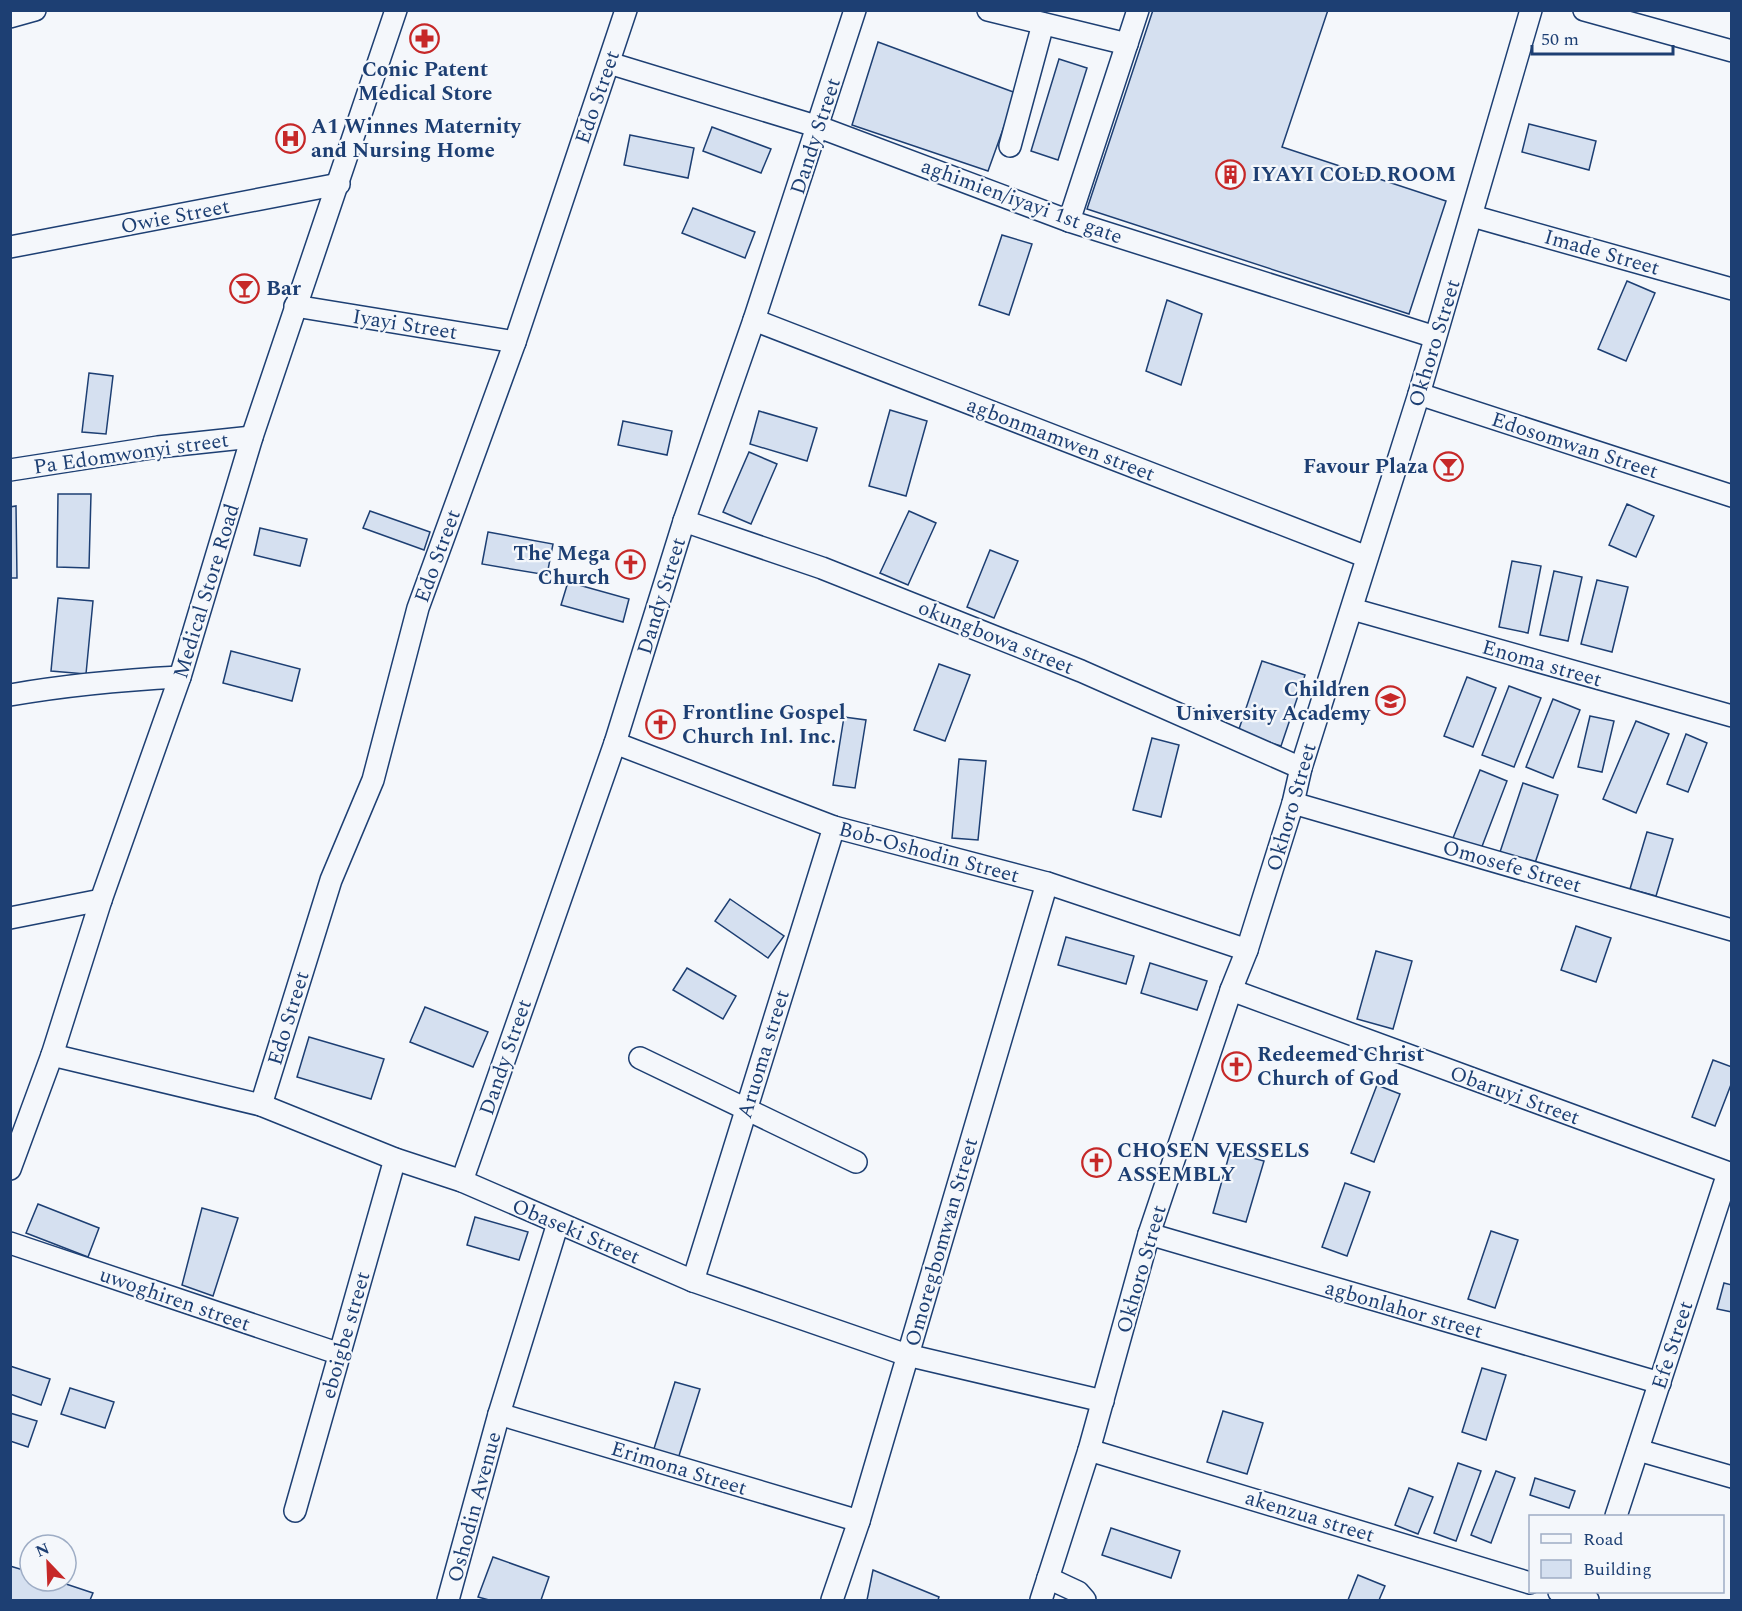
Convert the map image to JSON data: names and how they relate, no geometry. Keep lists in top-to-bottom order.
{
  "streets": {
    "street": [
      "Edo Street",
      "Dandy Street",
      "aghimien/iyayi 1st gate",
      "Owie Street",
      "Imade Street",
      "Iyayi Street",
      "Okhoro Street",
      "agbonmamwen street",
      "Edosomwan Street",
      "Pa Edomwonyi street",
      "Medical Store Road",
      "okungbowa street",
      "Enoma street",
      "Bob-Oshodin Street",
      "Omosefe Street",
      "Aruoma street",
      "Obaruyi Street",
      "Obaseki Street",
      "Omoregbomwan Street",
      "uwoghiren street",
      "agbonlahor street",
      "eboigbe street",
      "Efe Street",
      "Erimona Street",
      "Oshodin Avenue",
      "akenzua street"
    ]
  },
  "crossings": [
    ["Edo Street", "aghimien/iyayi 1st gate"],
    ["Edo Street", "Iyayi Street"],
    ["Edo Street", "Obaseki Street"],
    ["Dandy Street", "aghimien/iyayi 1st gate"],
    ["Dandy Street", "agbonmamwen street"],
    ["Dandy Street", "okungbowa street"],
    ["Dandy Street", "Bob-Oshodin Street"],
    ["Dandy Street", "Obaseki Street"],
    ["aghimien/iyayi 1st gate", "Okhoro Street"],
    ["Owie Street", "Medical Store Road"],
    ["Imade Street", "Okhoro Street"],
    ["Iyayi Street", "Medical Store Road"],
    ["Okhoro Street", "agbonmamwen street"],
    ["Okhoro Street", "Edosomwan Street"],
    ["Okhoro Street", "okungbowa street"],
    ["Okhoro Street", "Enoma street"],
    ["Okhoro Street", "Bob-Oshodin Street"],
    ["Okhoro Street", "Omosefe Street"],
    ["Okhoro Street", "Obaruyi Street"],
    ["Okhoro Street", "Obaseki Street"],
    ["Okhoro Street", "agbonlahor street"],
    ["Okhoro Street", "akenzua street"],
    ["Pa Edomwonyi street", "Medical Store Road"],
    ["Medical Store Road", "Obaseki Street"],
    ["Bob-Oshodin Street", "Aruoma street"],
    ["Bob-Oshodin Street", "Omoregbomwan Street"],
    ["Aruoma street", "Obaseki Street"],
    ["Obaruyi Street", "Efe Street"],
    ["Obaseki Street", "Omoregbomwan Street"],
    ["Obaseki Street", "eboigbe street"],
    ["Obaseki Street", "Oshodin Avenue"],
    ["Omoregbomwan Street", "Erimona Street"],
    ["uwoghiren street", "eboigbe street"],
    ["agbonlahor street", "Efe Street"],
    ["Erimona Street", "Oshodin Avenue"]
  ],
  "places": {
    "pharmacy": ["Conic Patent Medical Store"],
    "hospital": ["A1 Winnes Maternity and Nursing Home"],
    "building": ["IYAYI COLD ROOM"],
    "bar": ["Bar", "Favour Plaza"],
    "church": [
      "The Mega Church",
      "Frontline Gospel Church Inl. Inc.",
      "Redeemed Christ Church of God",
      "CHOSEN VESSELS ASSEMBLY"
    ],
    "school or university": ["Children University Academy"]
  },
  "legend": ["Road", "Building"],
  "scale_bar": "50 m",
  "north": "top left"
}
